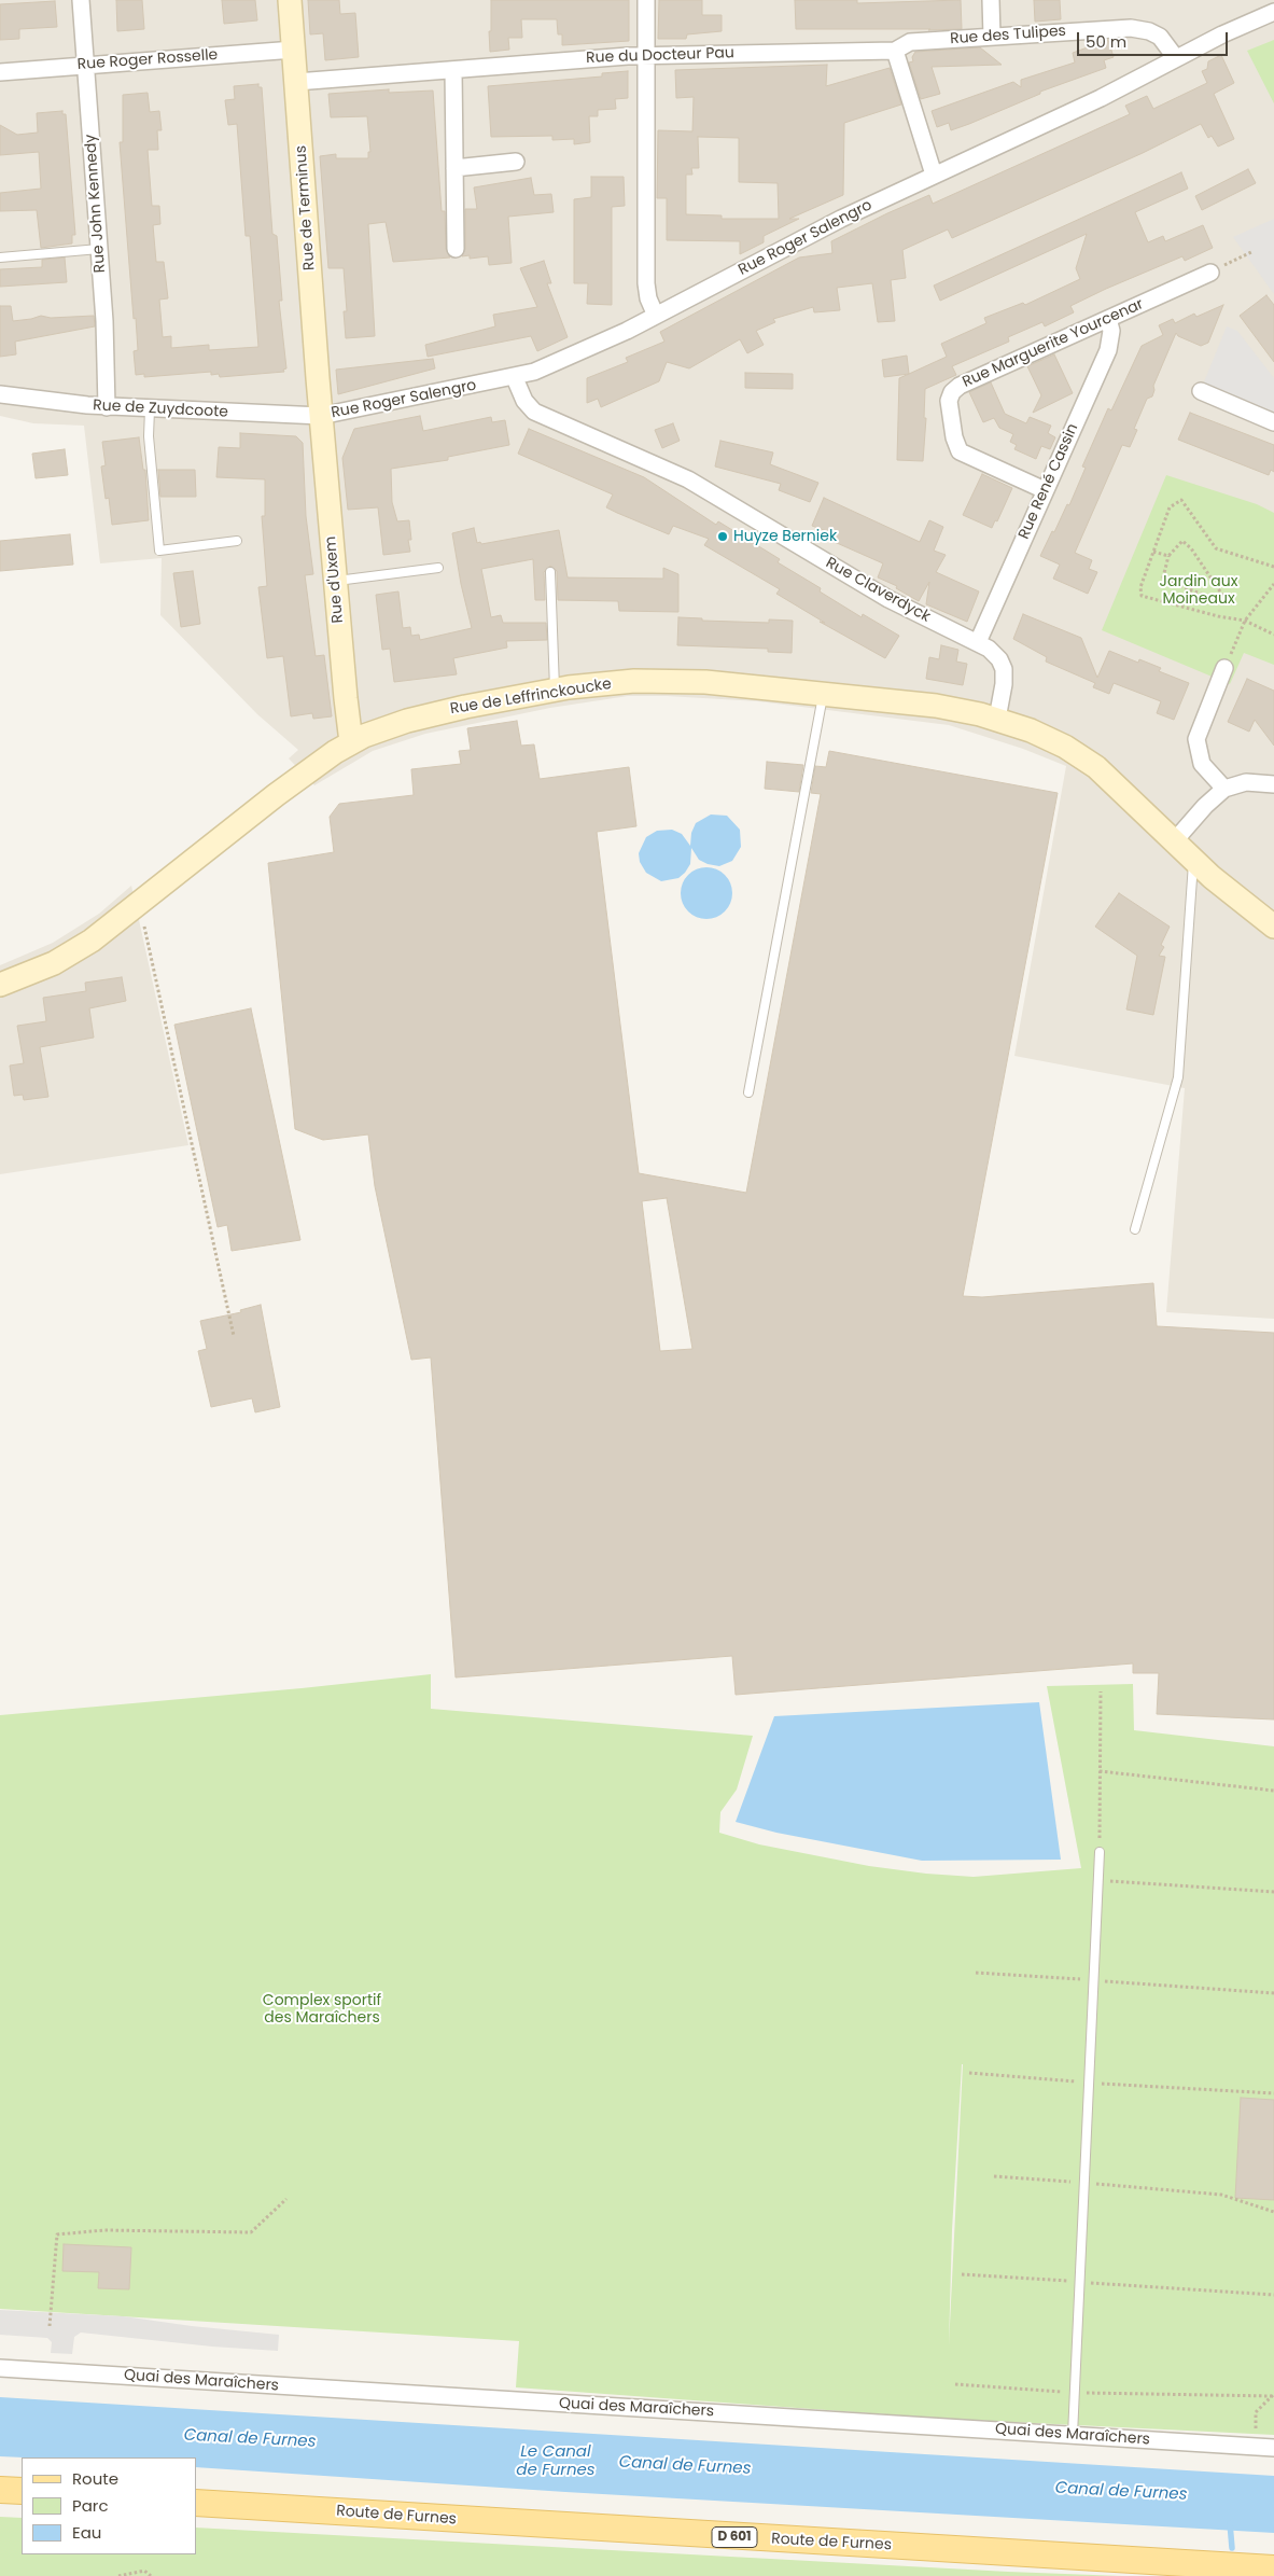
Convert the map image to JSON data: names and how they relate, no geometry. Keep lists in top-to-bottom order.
{
  "streets": {
    "main road": [
      "Rue de Terminus",
      "Rue d'Uxem",
      "Rue de Leffrinckoucke",
      "Route de Furnes",
      "D 601"
    ],
    "street": [
      "Rue des Tulipes",
      "Rue du Docteur Pau",
      "Rue Roger Rosselle",
      "Rue John Kennedy",
      "Rue Roger Salengro",
      "Rue Marguerite Yourcenar",
      "Rue de Zuydcoote",
      "Rue René Cassin",
      "Rue Claverdyck",
      "Quai des Maraîchers"
    ]
  },
  "crossings": [
    ["Rue des Tulipes", "Rue du Docteur Pau"],
    ["Rue des Tulipes", "Rue Roger Salengro"],
    ["Rue du Docteur Pau", "Rue de Terminus"],
    ["Rue Roger Rosselle", "Rue John Kennedy"],
    ["Rue Roger Rosselle", "Rue de Terminus"],
    ["Rue John Kennedy", "Rue de Zuydcoote"],
    ["Rue de Terminus", "Rue Roger Salengro"],
    ["Rue de Terminus", "Rue de Zuydcoote"],
    ["Rue de Terminus", "Rue d'Uxem"],
    ["Rue Roger Salengro", "Rue de Zuydcoote"],
    ["Rue Roger Salengro", "Rue d'Uxem"],
    ["Rue Roger Salengro", "Rue Claverdyck"],
    ["Rue Marguerite Yourcenar", "Rue René Cassin"],
    ["Rue de Zuydcoote", "Rue d'Uxem"],
    ["Rue René Cassin", "Rue Claverdyck"],
    ["Rue d'Uxem", "Rue de Leffrinckoucke"],
    ["Rue Claverdyck", "Rue de Leffrinckoucke"]
  ],
  "water": ["Canal de Furnes", "Le Canal de Furnes"],
  "parks": ["Jardin aux Moineaux", "Complex sportif des Maraîchers"],
  "places": ["Huyze Berniek"],
  "legend": ["Route", "Parc", "Eau"],
  "scale_bar": "50 m"
}
